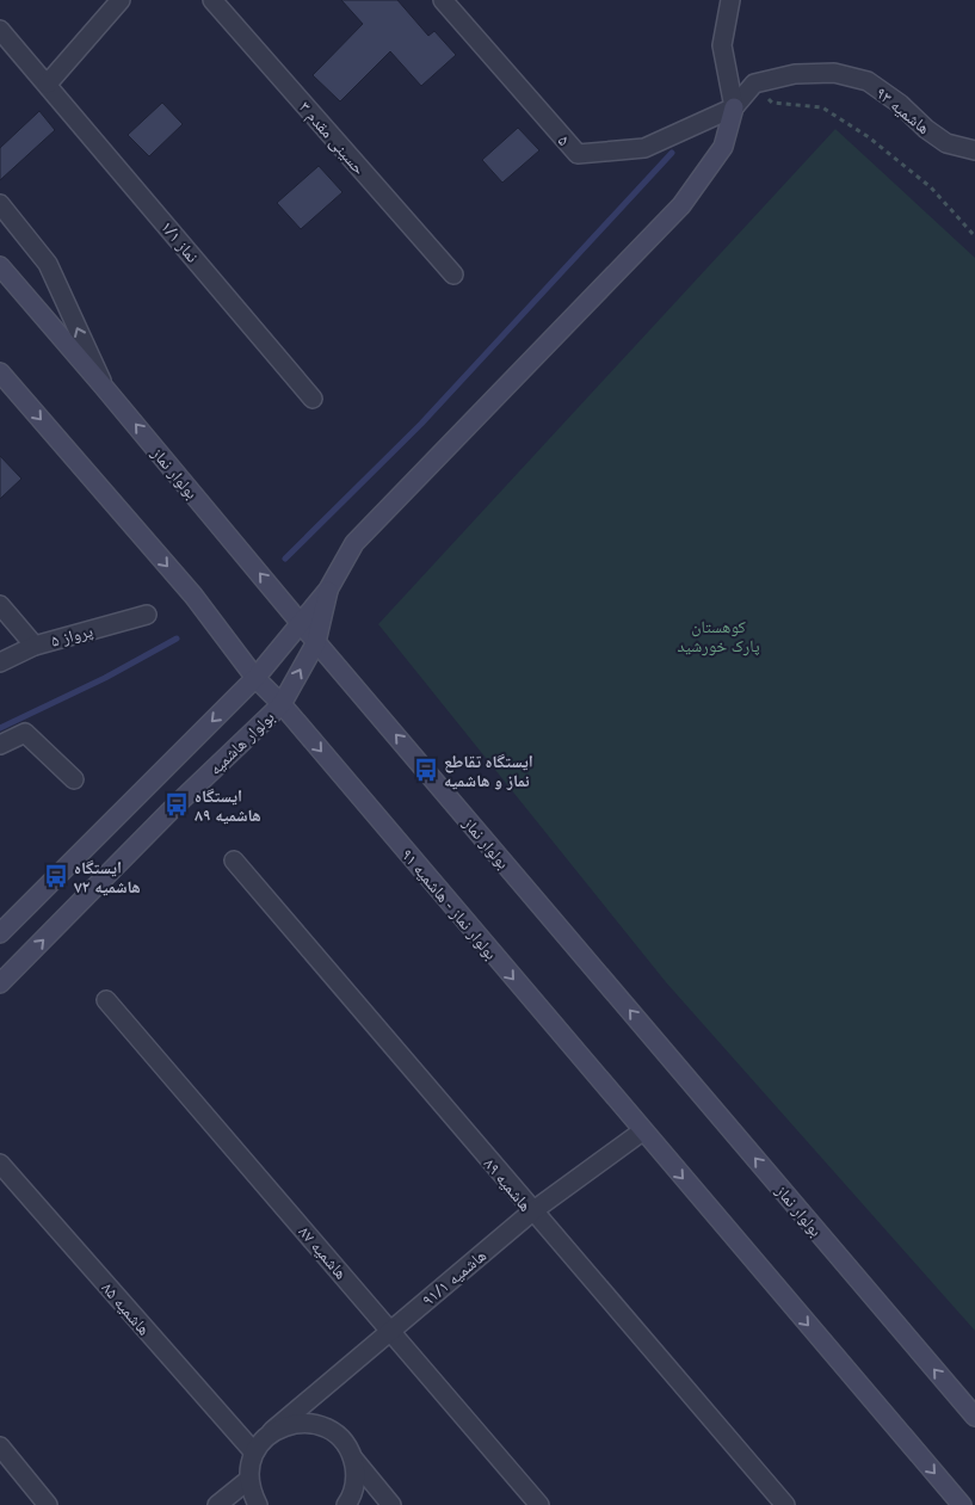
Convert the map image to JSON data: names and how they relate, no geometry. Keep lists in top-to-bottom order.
{
  "streets": {
    "main road": ["بولوار نماز", "بولوار هاشمیه", "بولوار نماز - هاشمیه ۹۱"],
    "street": [
      "هاشمیه ۹۳",
      "حسینی مقدم ۳",
      "۵",
      "نماز ۱/۱",
      "پرواز ۵",
      "هاشمیه ۸۹",
      "هاشمیه ۸۷",
      "هاشمیه ۹۱/۱",
      "هاشمیه ۸۵"
    ]
  },
  "crossings": [
    ["بولوار نماز", "بولوار هاشمیه"],
    ["بولوار هاشمیه", "بولوار نماز - هاشمیه ۹۱"],
    ["بولوار نماز - هاشمیه ۹۱", "هاشمیه ۹۱/۱"],
    ["هاشمیه ۸۹", "هاشمیه ۹۱/۱"],
    ["هاشمیه ۸۷", "هاشمیه ۹۱/۱"],
    ["هاشمیه ۹۱/۱", "هاشمیه ۸۵"]
  ],
  "one_way": ["بولوار نماز - هاشمیه ۹۱"],
  "parks": ["کوهستان پارک خورشید"],
  "places": {
    "bus stop": ["ایستگاه تقاطع نماز و هاشمیه", "ایستگاه هاشمیه ۸۹", "ایستگاه هاشمیه ۷۲"]
  }
}
